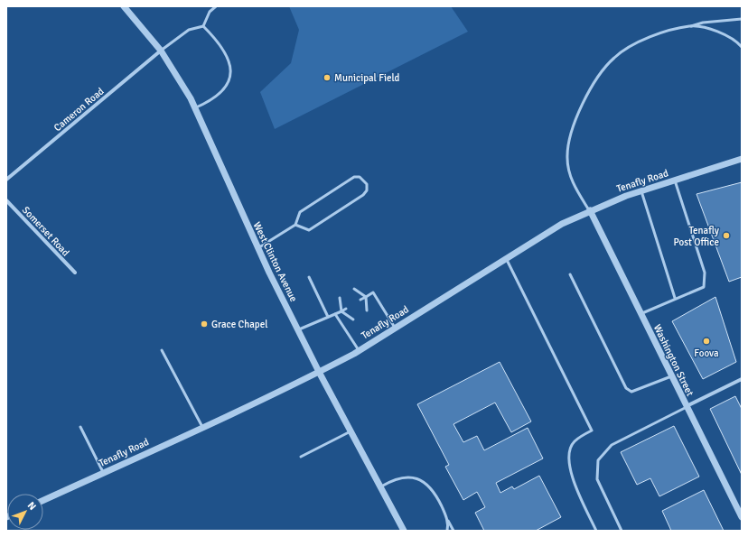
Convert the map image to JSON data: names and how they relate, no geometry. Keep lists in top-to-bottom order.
{
  "streets": {
    "street": [
      "Cameron Road",
      "Tenafly Road",
      "Somerset Road",
      "West Clinton Avenue",
      "Washington Street"
    ]
  },
  "crossings": [
    ["Cameron Road", "West Clinton Avenue"],
    ["Tenafly Road", "West Clinton Avenue"],
    ["Tenafly Road", "Washington Street"]
  ],
  "places": [
    "Municipal Field",
    "Tenafly Post Office",
    "Grace Chapel",
    "Foova"
  ],
  "north": "top right"
}
